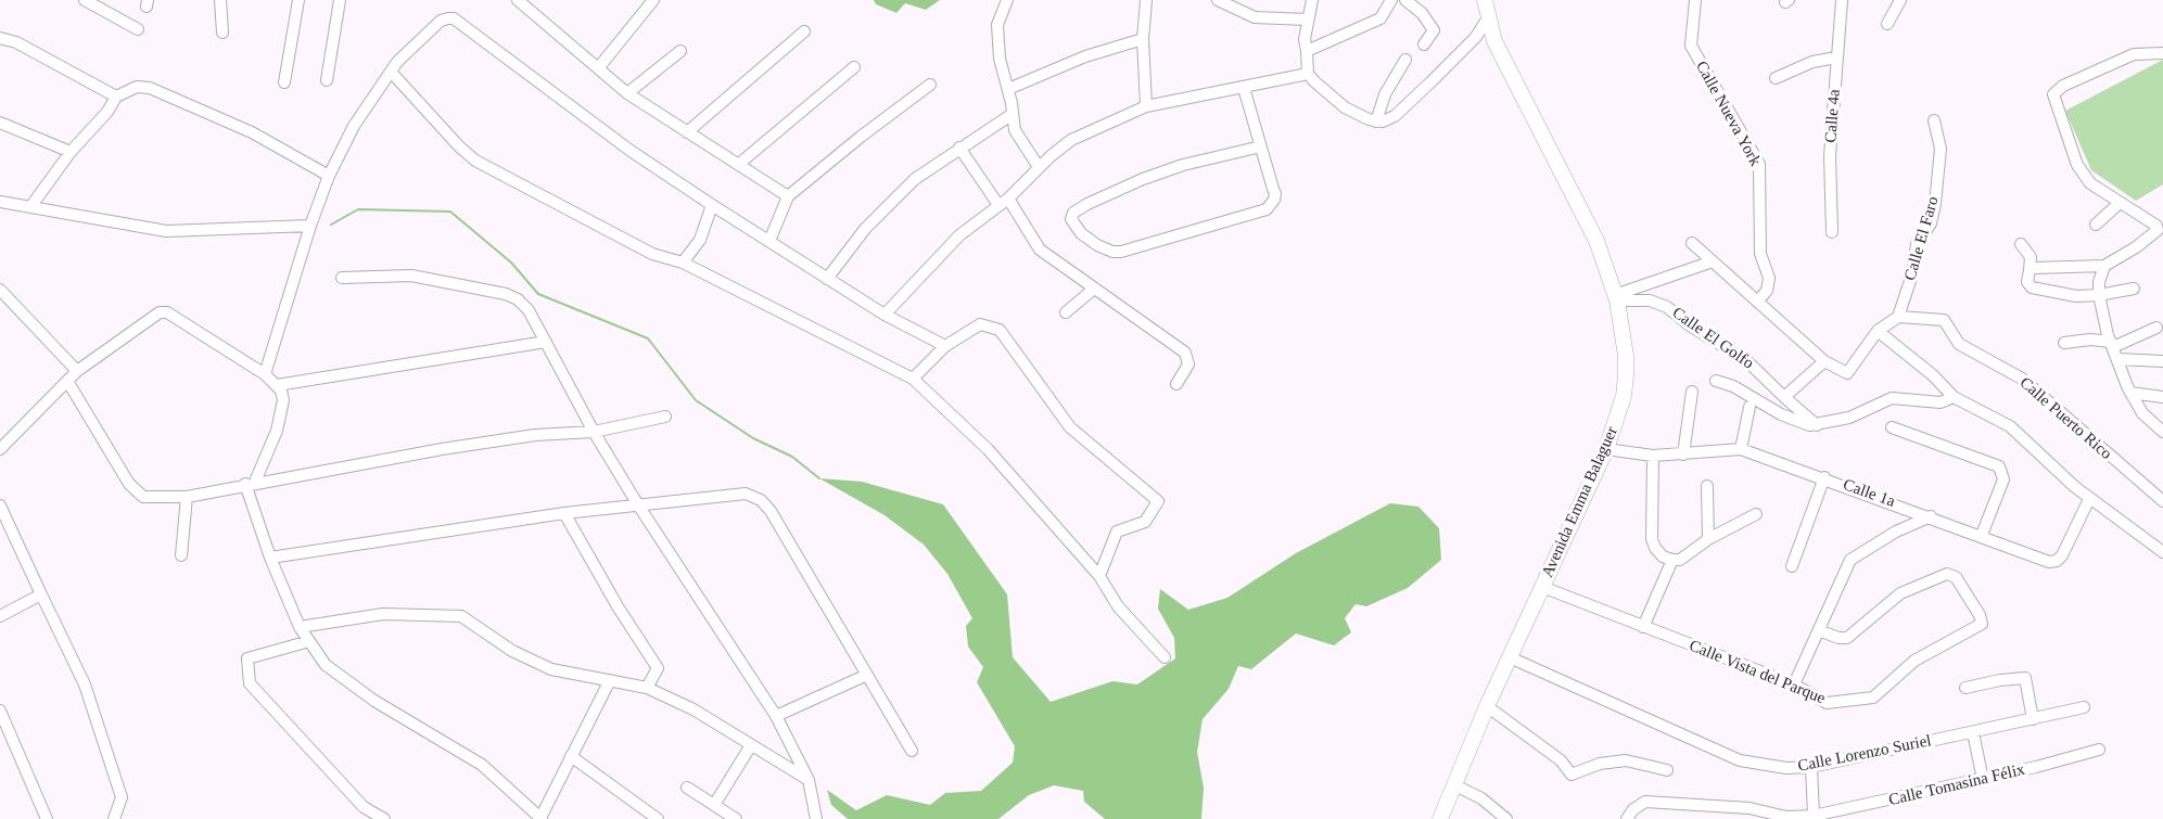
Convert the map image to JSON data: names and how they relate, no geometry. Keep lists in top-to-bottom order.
{
  "streets": {
    "street": [
      "Calle Nueva York",
      "Calle 4a",
      "Calle El Faro",
      "Calle El Golfo",
      "Calle Puerto Rico",
      "Calle 1a",
      "Avenida Emma Balaguer",
      "Calle Vista del Parque",
      "Calle Lorenzo Suriel",
      "Calle Tomasina Félix"
    ]
  },
  "crossings": [
    ["Calle El Faro", "Calle Puerto Rico"],
    ["Calle El Golfo", "Avenida Emma Balaguer"],
    ["Calle 1a", "Avenida Emma Balaguer"],
    ["Avenida Emma Balaguer", "Calle Vista del Parque"],
    ["Avenida Emma Balaguer", "Calle Lorenzo Suriel"]
  ]
}
